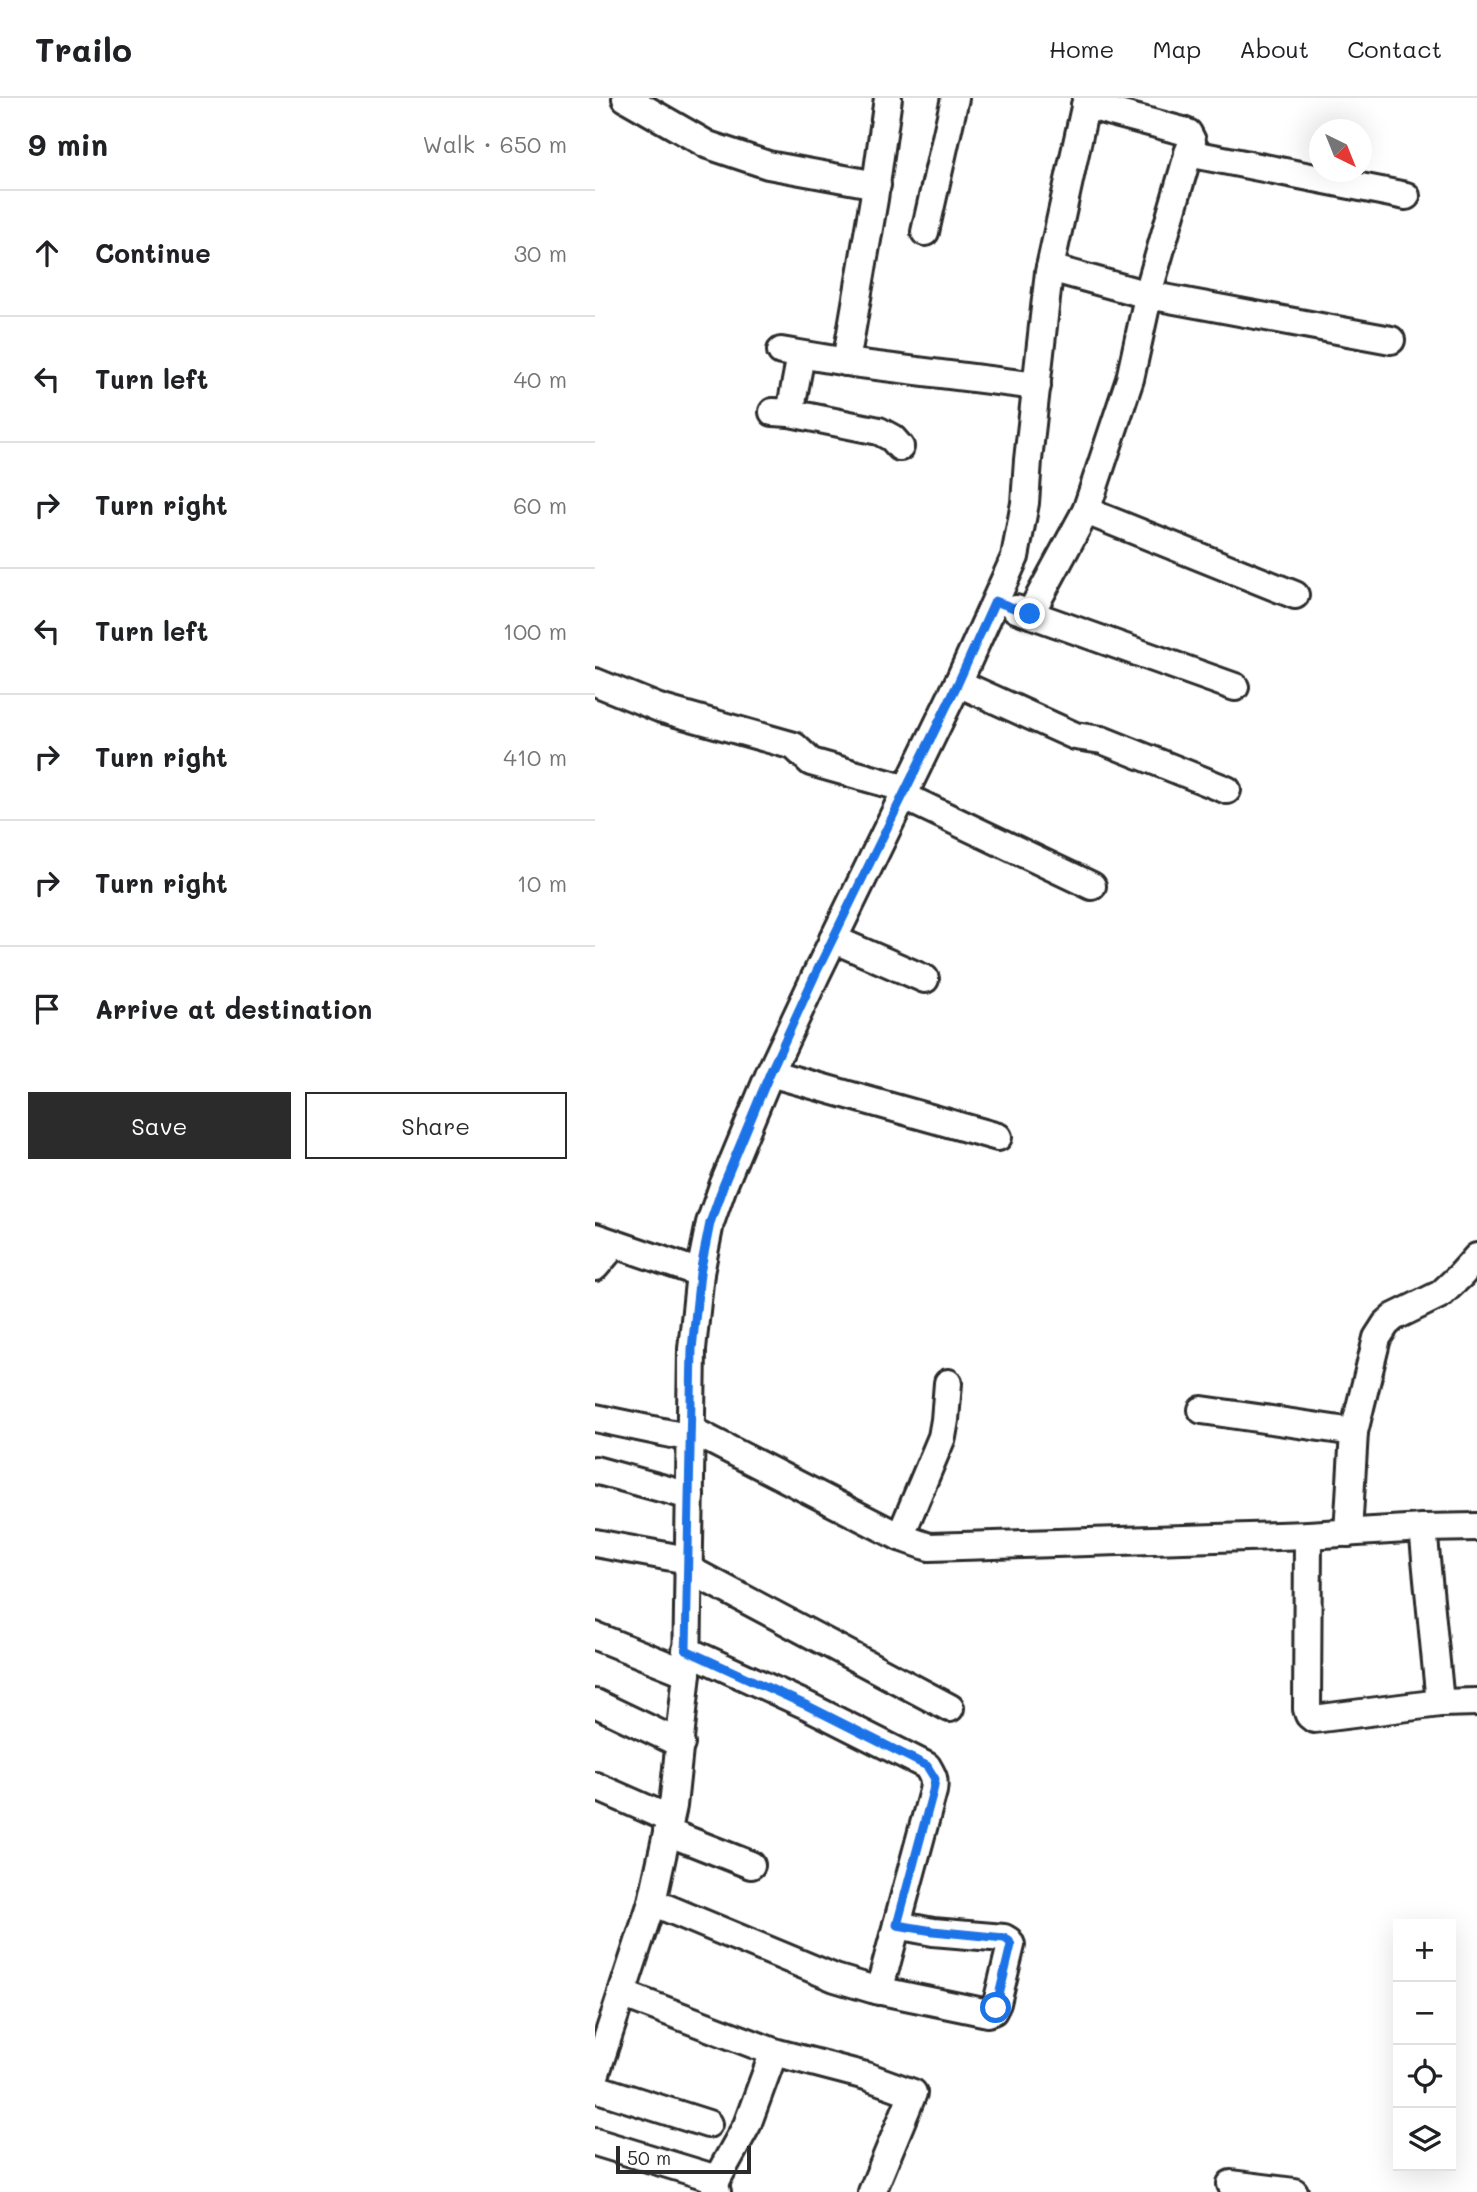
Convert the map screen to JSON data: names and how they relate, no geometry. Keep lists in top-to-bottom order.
{
  "scale_bar": "50 m",
  "north": "bottom right",
  "page": {
    "header": "Trailo",
    "nav": [
      "Home",
      "Map",
      "About",
      "Contact"
    ],
    "heading": ["9 min", "Walk · 650 m"],
    "list": [
      ["Continue", "30 m"],
      ["Turn left", "40 m"],
      ["Turn right", "60 m"],
      ["Turn left", "100 m"],
      ["Turn right", "410 m"],
      ["Turn right", "10 m"],
      "Arrive at destination"
    ],
    "buttons": ["Save", "Share"],
    "map_buttons": ["+", "−"],
    "scale": "50 m"
  }
}
